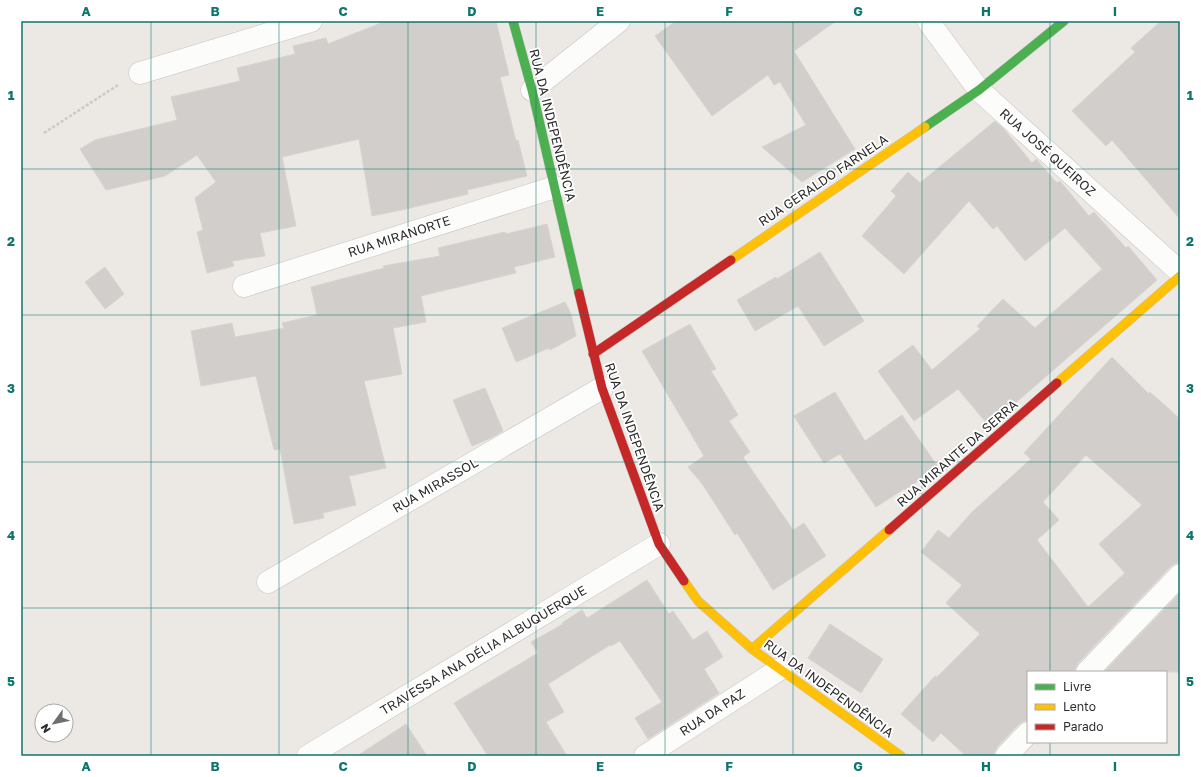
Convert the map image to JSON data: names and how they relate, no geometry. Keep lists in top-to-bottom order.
{
  "streets": {
    "street": [
      "RUA DA INDEPENDÊNCIA",
      "RUA JOSÉ QUEIROZ",
      "RUA GERALDO FARNELA",
      "RUA MIRANORTE",
      "RUA MIRANTE DA SERRA",
      "RUA MIRASSOL",
      "TRAVESSA ANA DÉLIA ALBUQUERQUE",
      "RUA DA PAZ"
    ]
  },
  "crossings": [
    ["RUA DA INDEPENDÊNCIA", "RUA GERALDO FARNELA"],
    ["RUA DA INDEPENDÊNCIA", "RUA MIRANORTE"],
    ["RUA DA INDEPENDÊNCIA", "RUA MIRANTE DA SERRA"],
    ["RUA DA INDEPENDÊNCIA", "RUA MIRASSOL"],
    ["RUA DA INDEPENDÊNCIA", "TRAVESSA ANA DÉLIA ALBUQUERQUE"],
    ["RUA DA INDEPENDÊNCIA", "RUA DA PAZ"],
    ["RUA JOSÉ QUEIROZ", "RUA GERALDO FARNELA"]
  ],
  "legend": ["Livre", "Lento", "Parado"],
  "north": "bottom left",
  "grid": {
    "columns": [
      "A",
      "B",
      "C",
      "D",
      "E",
      "F",
      "G",
      "H",
      "I"
    ],
    "rows": [
      "1",
      "2",
      "3",
      "4",
      "5"
    ]
  }
}
